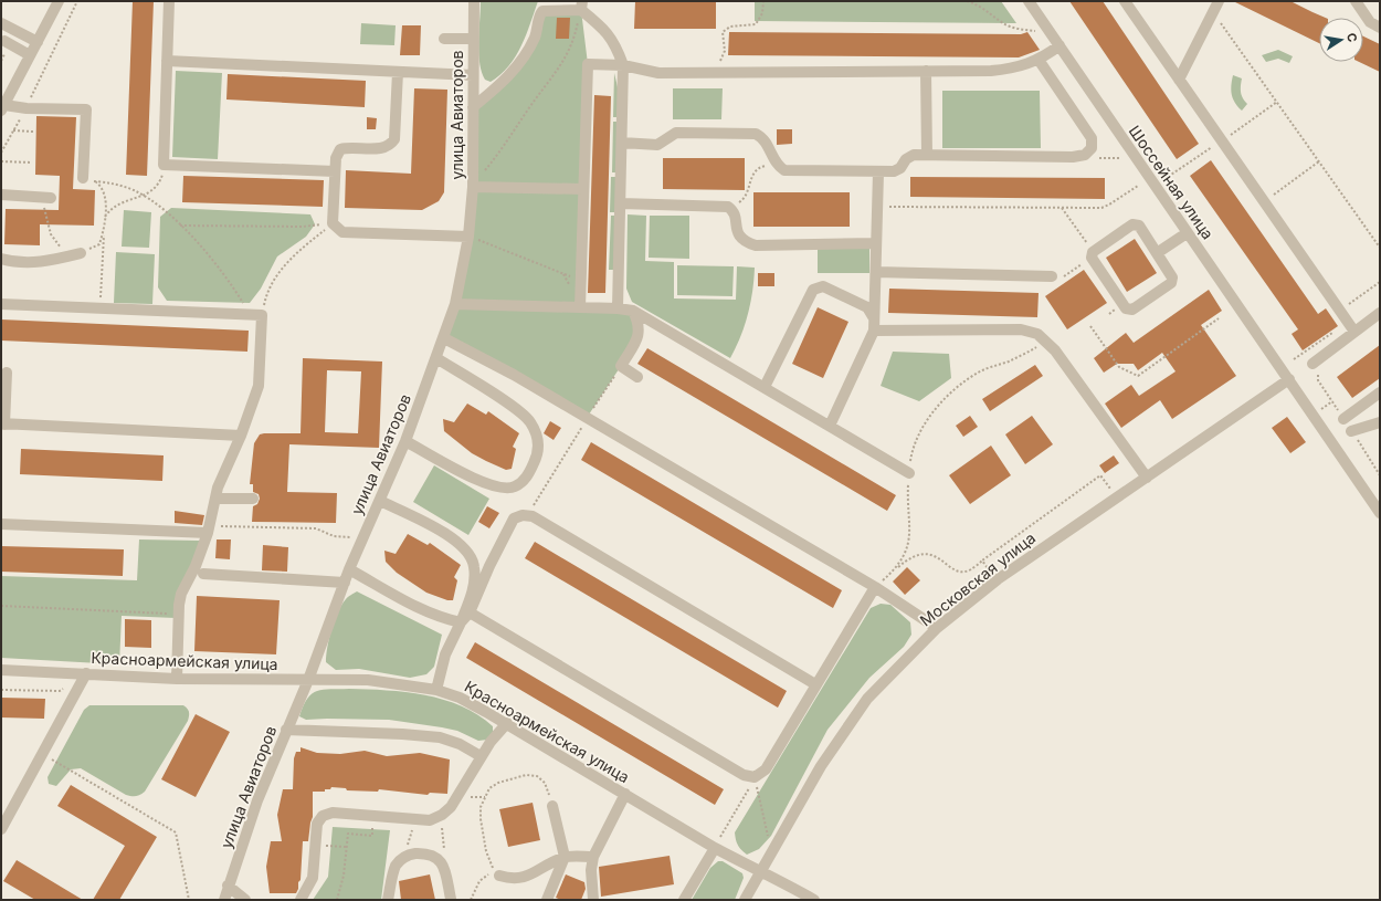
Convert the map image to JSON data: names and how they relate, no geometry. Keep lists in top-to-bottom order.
{
  "streets": {
    "street": [
      "улица Авиаторов",
      "Шоссейная улица",
      "Московская улица",
      "Красноармейская улица"
    ]
  },
  "crossings": [
    ["улица Авиаторов", "Красноармейская улица"],
    ["Шоссейная улица", "Московская улица"],
    ["Московская улица", "Красноармейская улица"]
  ],
  "north": "right"
}
